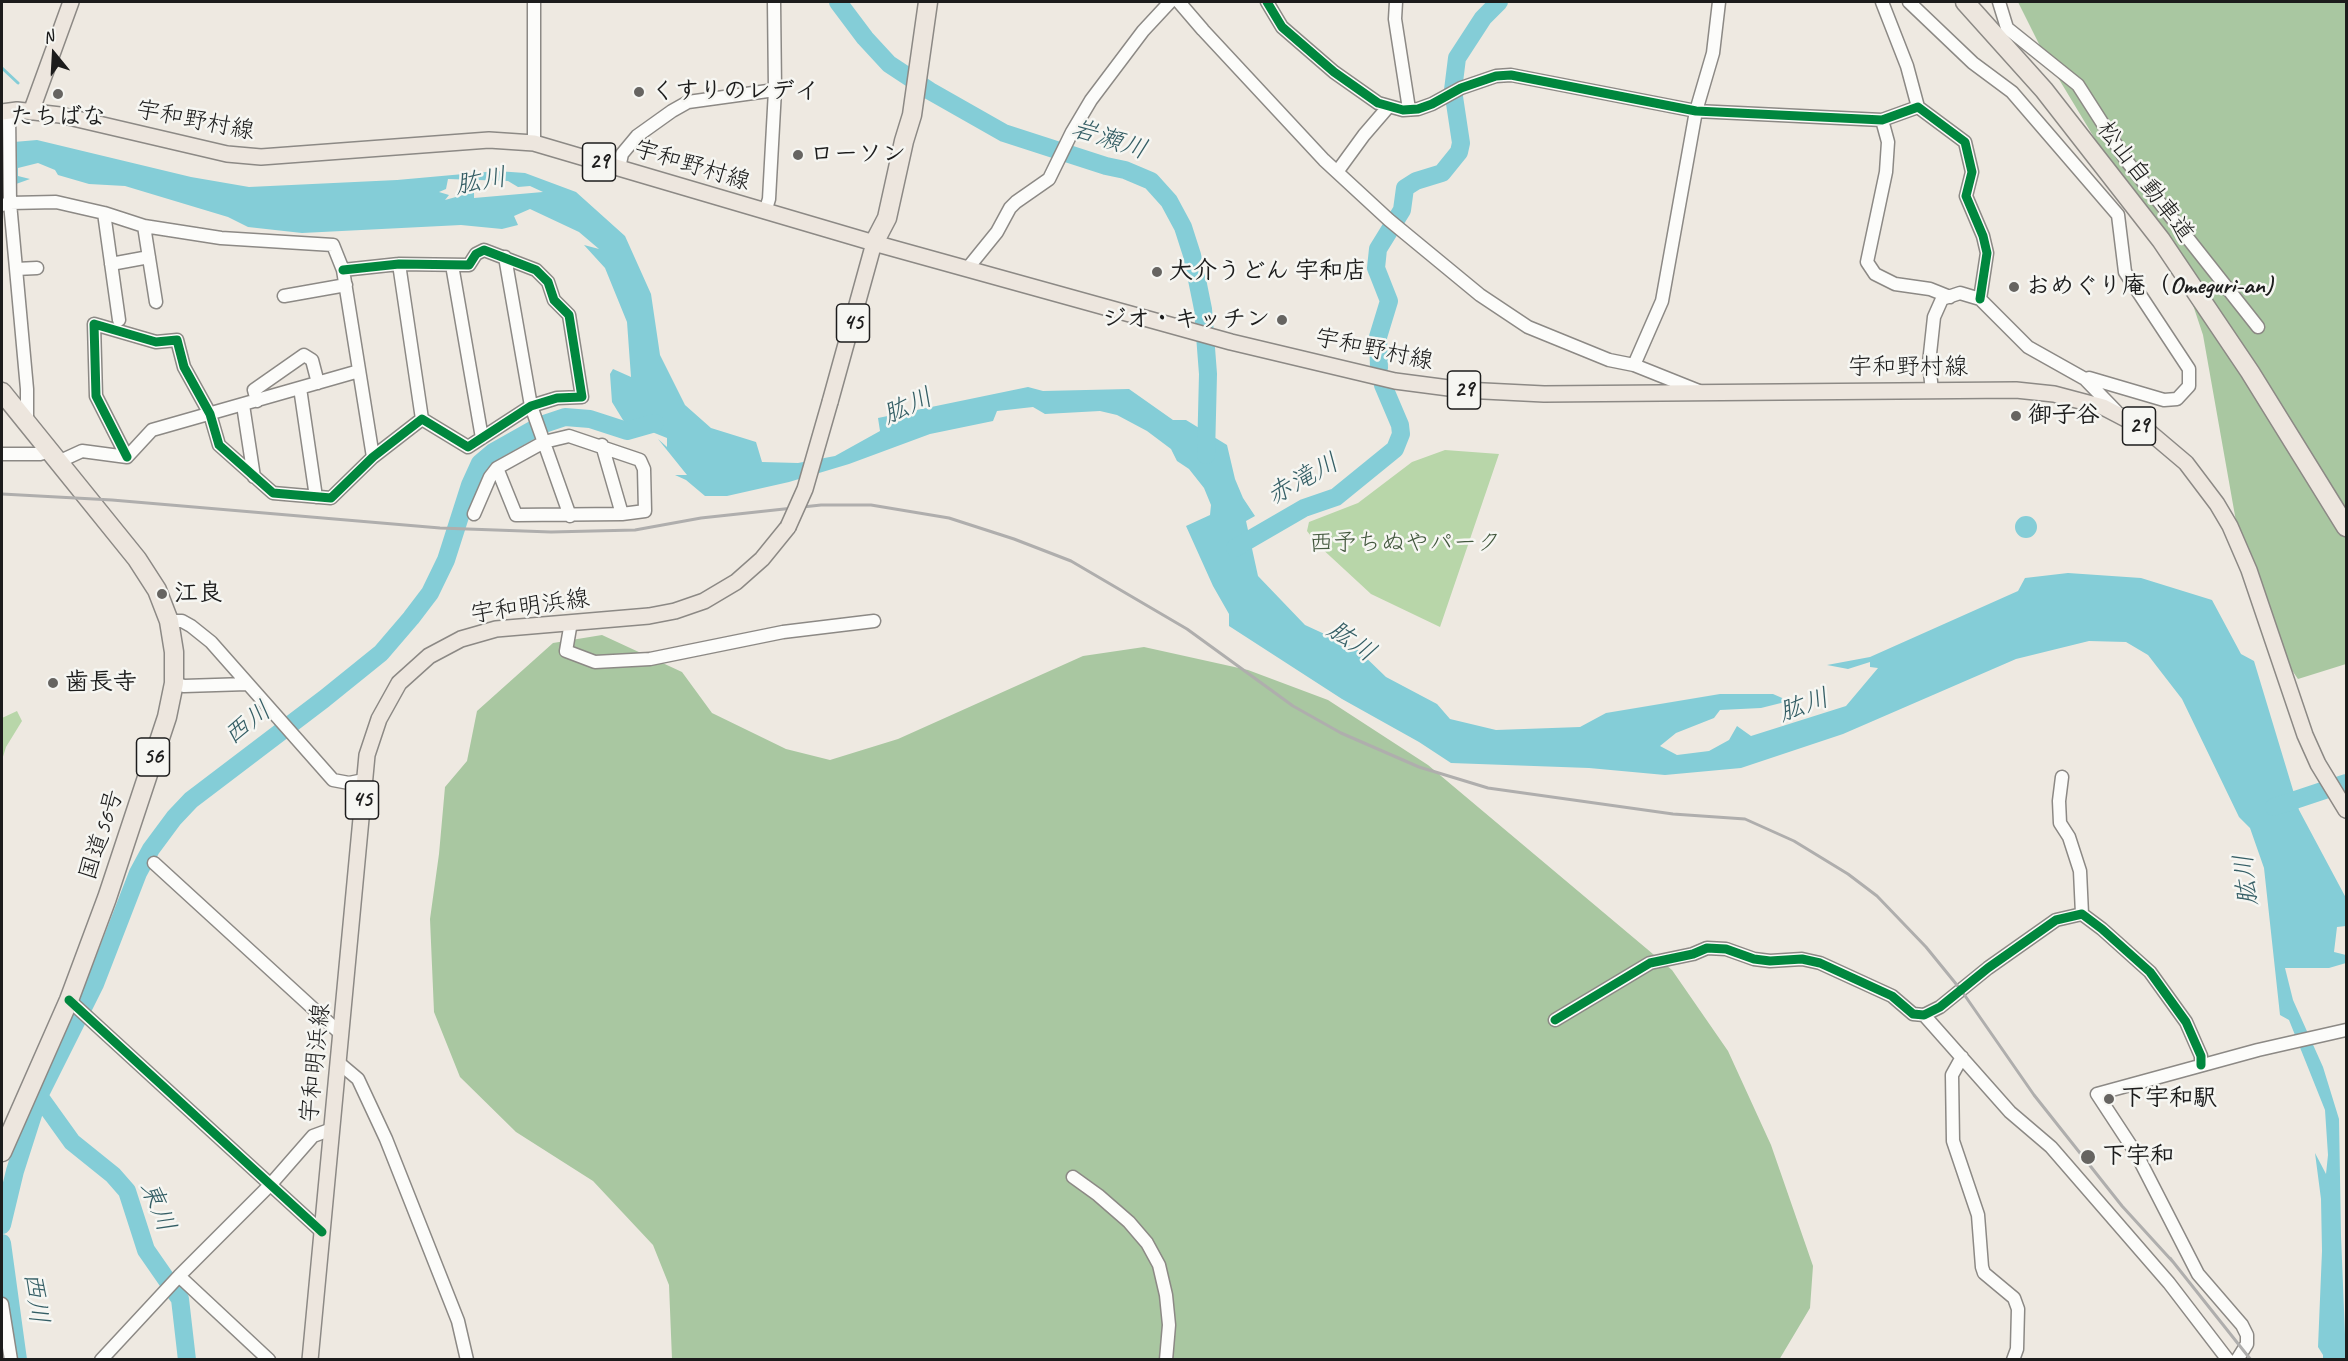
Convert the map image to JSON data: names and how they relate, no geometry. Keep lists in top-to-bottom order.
{
  "streets": {
    "highway": ["松山自動車道", "56", "国道56号"],
    "main road": [
      "宇和野村線",
      "29",
      "45",
      "宇和明浜線"
    ]
  },
  "crossings": [
    ["宇和野村線", "宇和明浜線"]
  ],
  "water": [
    "岩瀬川",
    "肱川",
    "赤滝川",
    "西川",
    "東川"
  ],
  "parks": ["西予ちぬやパーク"],
  "places": [
    "くすりのレデイ",
    "たちばな",
    "ローソン",
    "大介うどん 宇和店",
    "おめぐり庵（Omeguri-an)",
    "ジオ・キッチン",
    "御子谷",
    "江良",
    "歯長寺",
    "下宇和駅",
    "下宇和"
  ],
  "north": "top"
}
